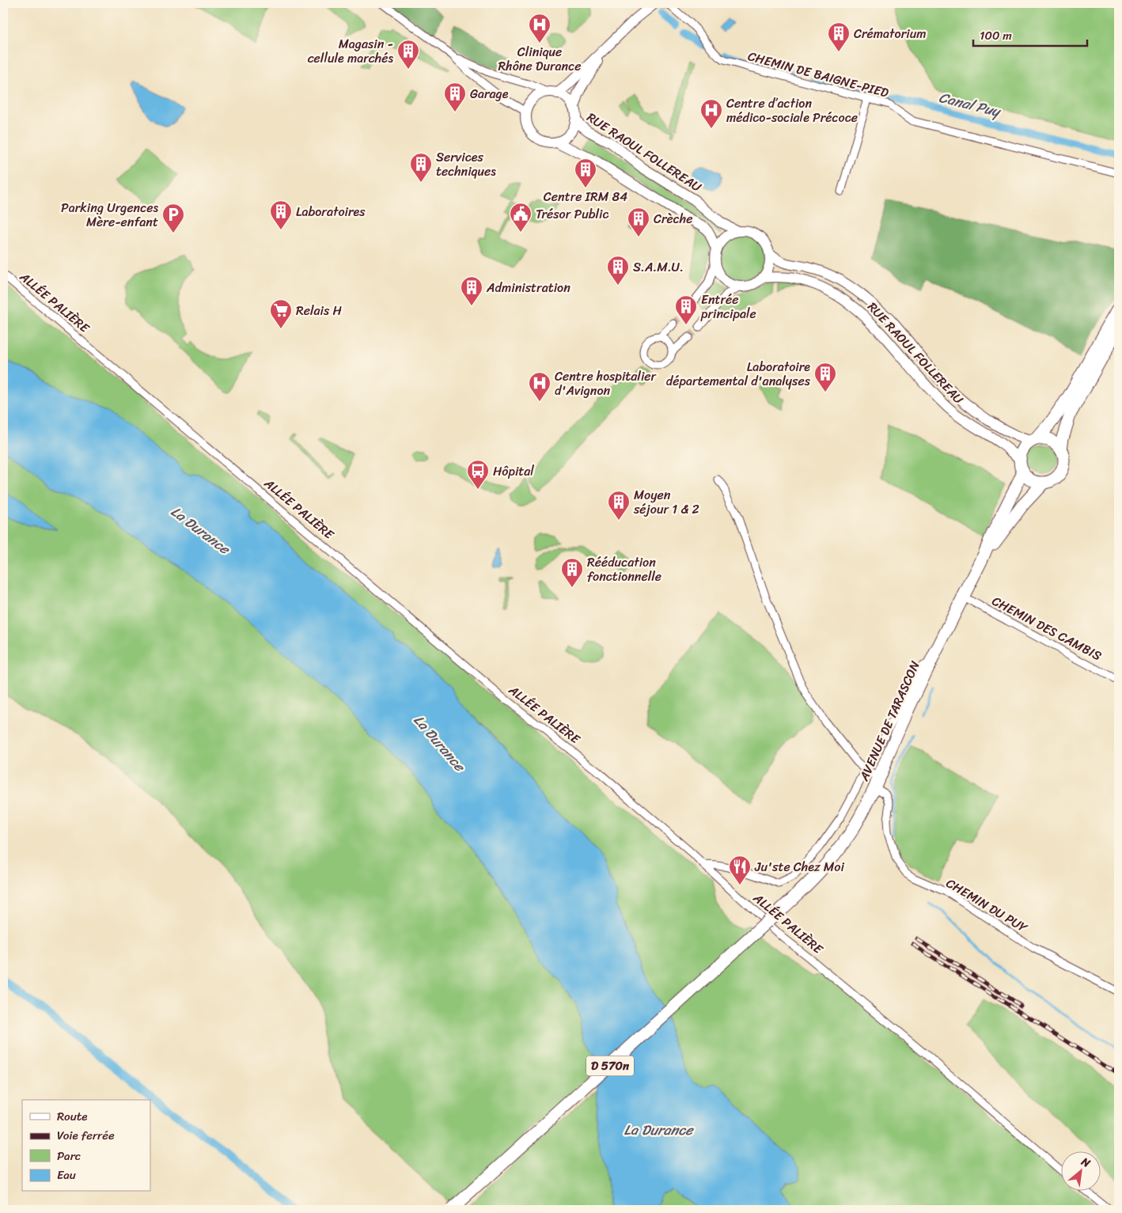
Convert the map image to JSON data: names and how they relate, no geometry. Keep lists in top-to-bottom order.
{
  "streets": {
    "main road": ["AVENUE DE TARASCON", "D 570n"],
    "street": [
      "CHEMIN DE BAIGNE-PIED",
      "RUE RAOUL FOLLEREAU",
      "ALLÉE PALIÈRE",
      "CHEMIN DES CAMBIS",
      "CHEMIN DU PUY"
    ]
  },
  "crossings": [
    ["RUE RAOUL FOLLEREAU", "AVENUE DE TARASCON"],
    ["CHEMIN DES CAMBIS", "AVENUE DE TARASCON"],
    ["AVENUE DE TARASCON", "CHEMIN DU PUY"]
  ],
  "water": ["Canal Puy", "La Durance"],
  "places": {
    "hospital": ["Clinique Rhône Durance", "Centre d’action médico-sociale Précoce", "Centre hospitalier d'Avignon"],
    "building": [
      "Crématorium",
      "Magasin - cellule marchés",
      "Garage",
      "Services techniques",
      "Centre IRM 84",
      "Laboratoires",
      "Crèche",
      "S.A.M.U.",
      "Administration",
      "Entrée principale",
      "Laboratoire départemental d'analyses",
      "Moyen séjour 1 & 2",
      "Rééducation fonctionnelle"
    ],
    "public building": ["Trésor Public"],
    "parking": ["Parking Urgences Mère-enfant"],
    "supermarket": ["Relais H"],
    "bus stop": ["Hôpital"],
    "restaurant": ["Ju'ste Chez Moi"]
  },
  "legend": [
    "Route",
    "Voie ferrée",
    "Parc",
    "Eau"
  ],
  "scale_bar": "100 m",
  "north": "top right"
}
